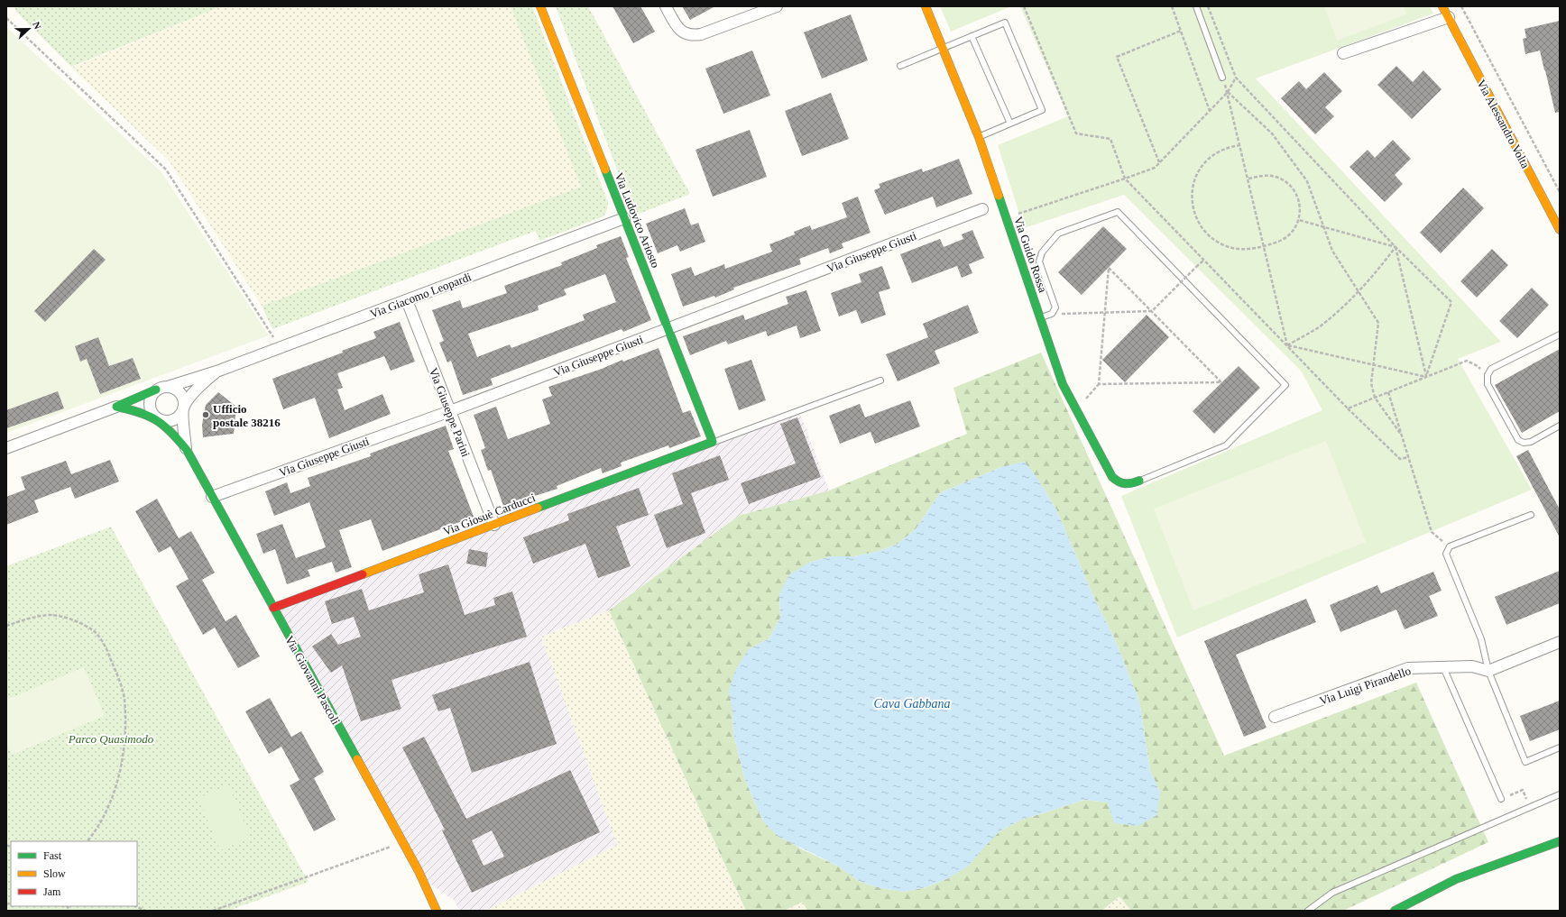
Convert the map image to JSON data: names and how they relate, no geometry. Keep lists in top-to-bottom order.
{
  "streets": {
    "street": [
      "Via Alessandro Volta",
      "Via Ludovico Ariosto",
      "Via Giuseppe Giusti",
      "Via Guido Rossa",
      "Via Giacomo Leopardi",
      "Via Giuseppe Parini",
      "Via Giosuè Carducci",
      "Via Giovanni Pascoli",
      "Via Luigi Pirandello"
    ]
  },
  "crossings": [
    ["Via Ludovico Ariosto", "Via Giuseppe Giusti"],
    ["Via Ludovico Ariosto", "Via Giacomo Leopardi"],
    ["Via Ludovico Ariosto", "Via Giosuè Carducci"],
    ["Via Giuseppe Giusti", "Via Giuseppe Parini"],
    ["Via Giuseppe Giusti", "Via Giovanni Pascoli"],
    ["Via Giacomo Leopardi", "Via Giuseppe Parini"],
    ["Via Giacomo Leopardi", "Via Giovanni Pascoli"],
    ["Via Giuseppe Parini", "Via Giosuè Carducci"],
    ["Via Giosuè Carducci", "Via Giovanni Pascoli"]
  ],
  "water": ["Cava Gabbana"],
  "parks": ["Parco Quasimodo"],
  "places": ["Ufficio postale 38216"],
  "legend": ["Fast", "Slow", "Jam"],
  "north": "right"
}
